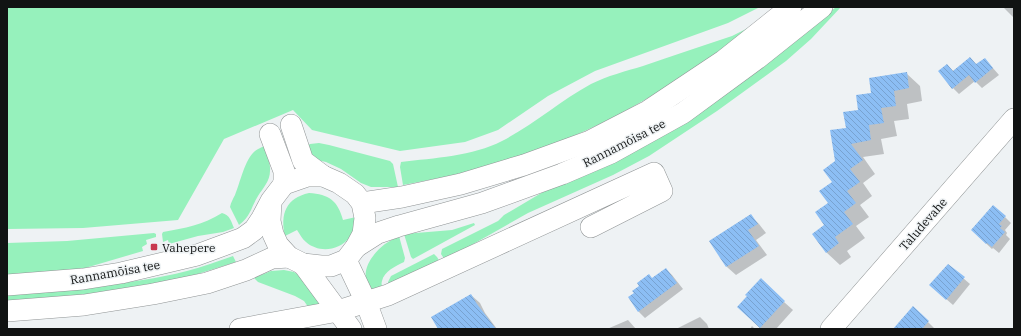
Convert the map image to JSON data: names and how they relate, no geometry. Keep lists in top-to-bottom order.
{
  "streets": {
    "street": ["Rannamõisa tee", "Taludevahe"]
  },
  "places": {
    "transit": ["Vahepere"]
  }
}
